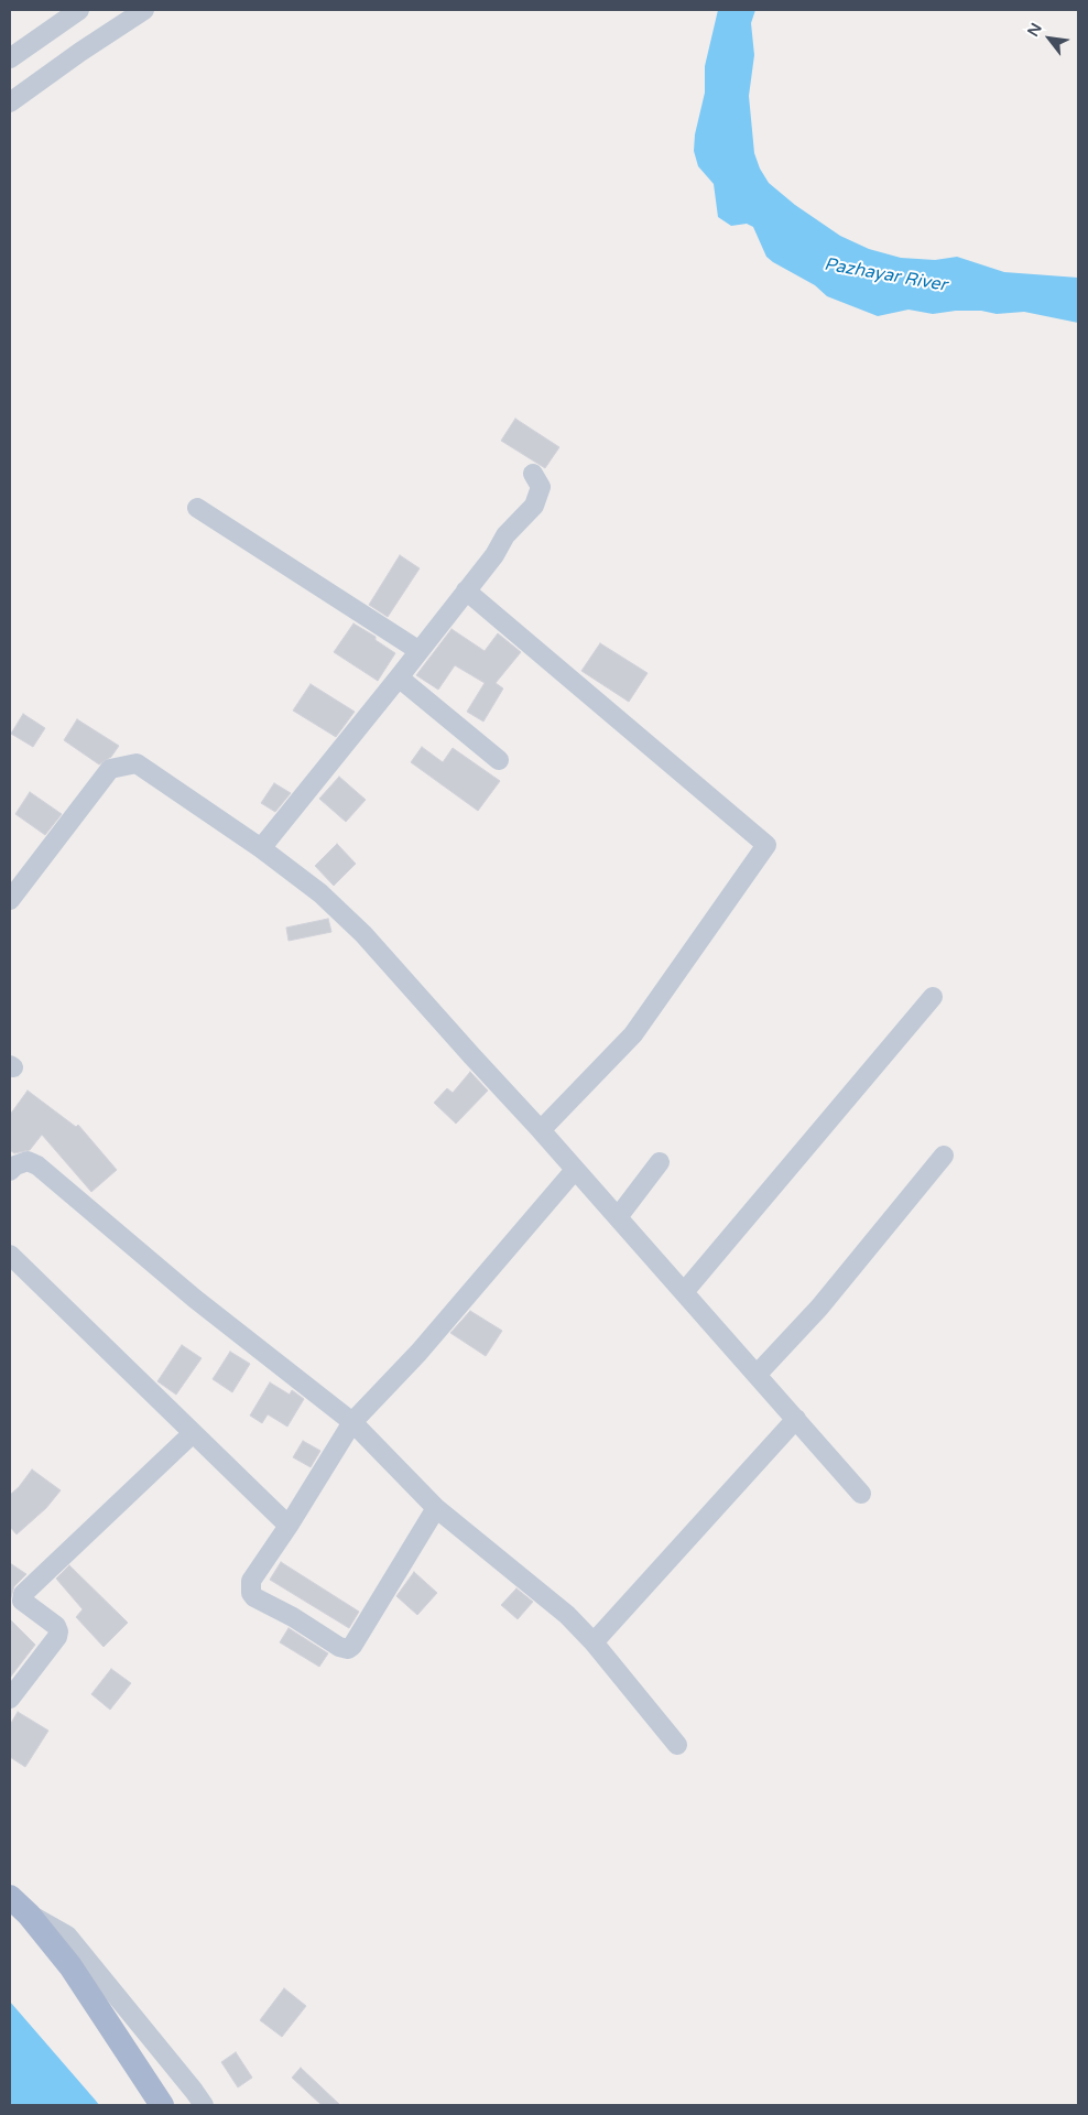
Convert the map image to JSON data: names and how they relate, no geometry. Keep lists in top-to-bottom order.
{
  "water": ["Pazhayar River"],
  "north": "top left"
}
